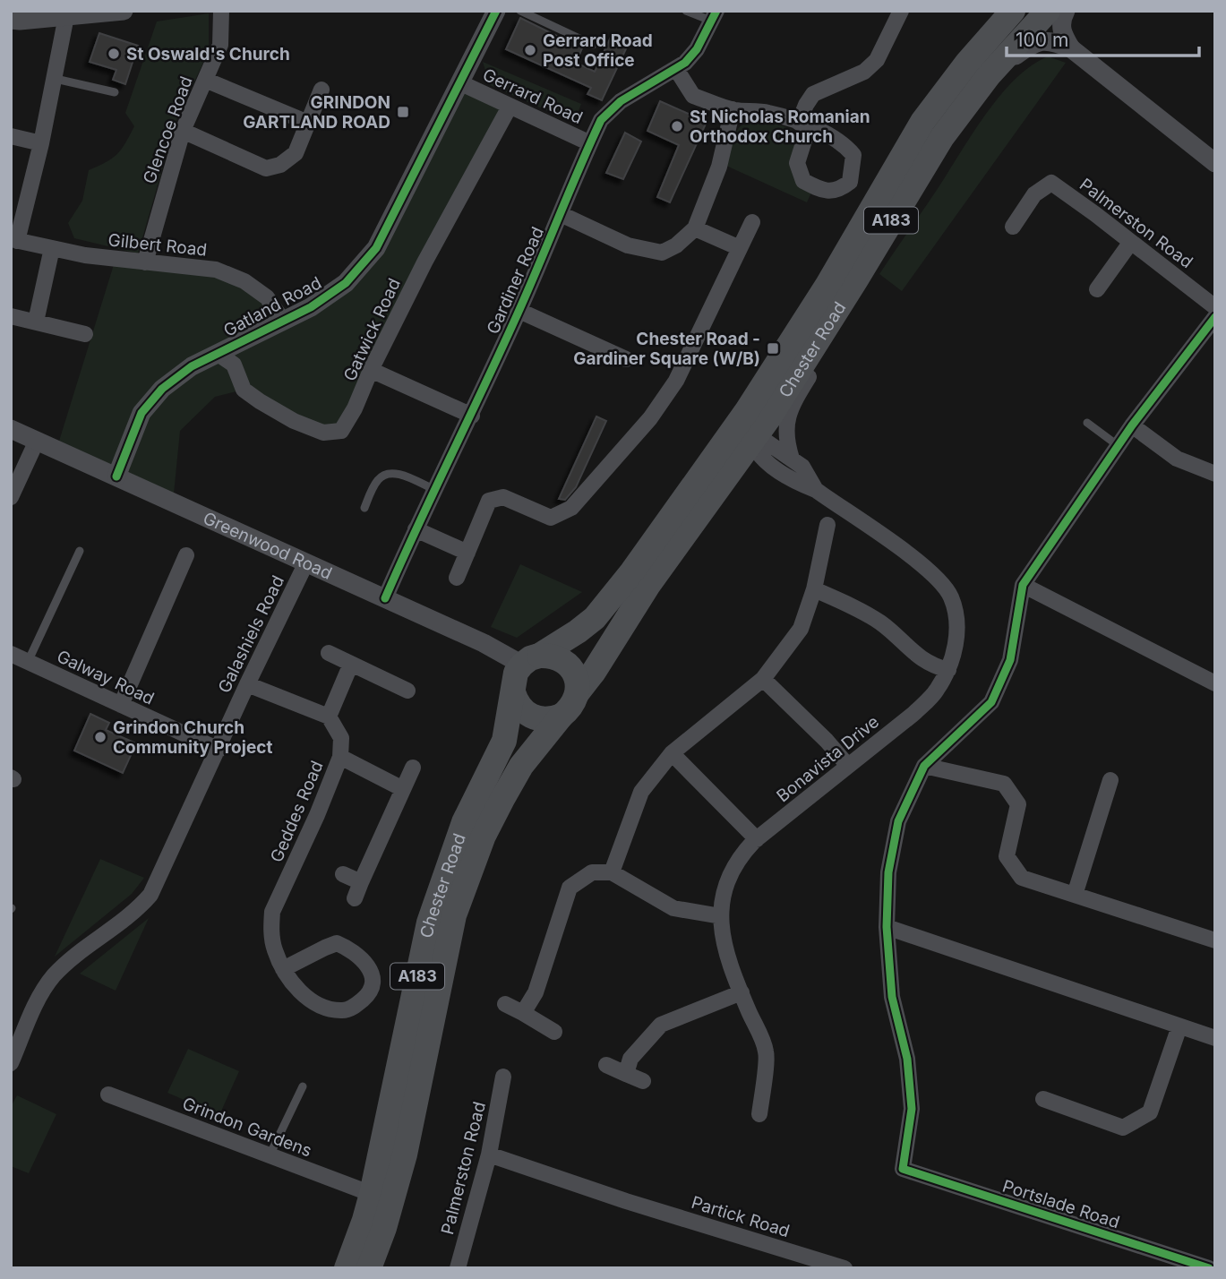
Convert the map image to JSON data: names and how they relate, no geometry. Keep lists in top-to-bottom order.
{
  "streets": {
    "main road": ["A183", "Chester Road"],
    "street": [
      "Gerrard Road",
      "Glencoe Road",
      "Palmerston Road",
      "Gilbert Road",
      "Gardiner Road",
      "Gatland Road",
      "Gatwick Road",
      "Greenwood Road",
      "Galashiels Road",
      "Galway Road",
      "Bonavista Drive",
      "Geddes Road",
      "Grindon Gardens",
      "Portslade Road",
      "Partick Road"
    ]
  },
  "crossings": [
    ["Gerrard Road", "Gardiner Road"],
    ["Gerrard Road", "Gatland Road"],
    ["Gerrard Road", "Gatwick Road"],
    ["Glencoe Road", "Gilbert Road"],
    ["Palmerston Road", "Partick Road"],
    ["Gilbert Road", "Gatland Road"],
    ["Gardiner Road", "Greenwood Road"],
    ["Gatland Road", "Gatwick Road"],
    ["Gatland Road", "Greenwood Road"],
    ["Chester Road", "Greenwood Road"],
    ["Chester Road", "Bonavista Drive"],
    ["Chester Road", "Grindon Gardens"],
    ["Greenwood Road", "Galashiels Road"],
    ["Galashiels Road", "Galway Road"]
  ],
  "places": {
    "other": [
      "Gerrard Road Post Office",
      "St Oswald's Church",
      "St Nicholas Romanian Orthodox Church",
      "Grindon Church Community Project"
    ],
    "transit": ["GRINDON GARTLAND ROAD", "Chester Road - Gardiner Square (W/B)"]
  },
  "scale_bar": "100 m"
}
